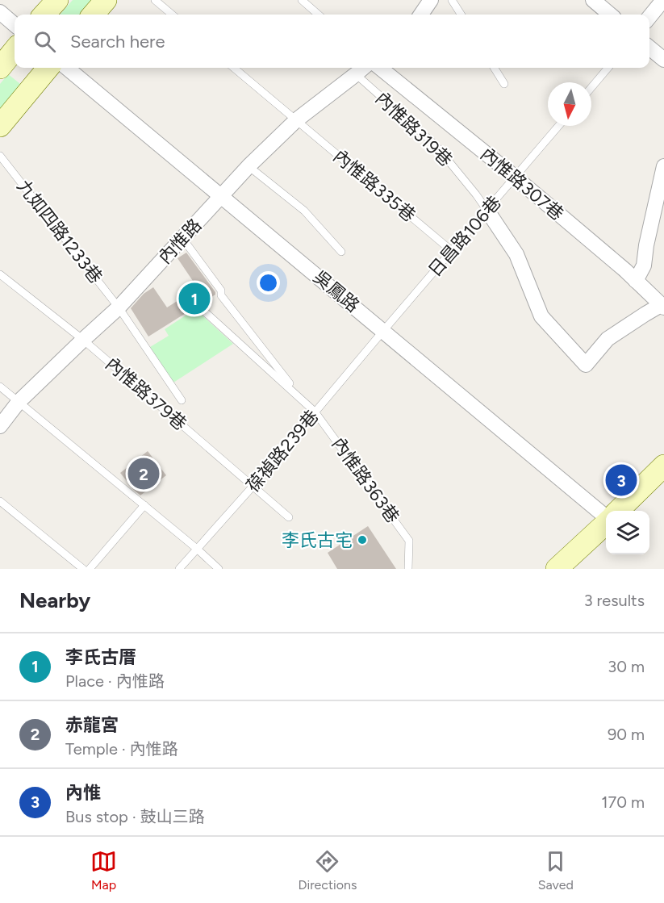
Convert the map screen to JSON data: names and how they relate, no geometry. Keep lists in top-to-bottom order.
{
  "streets": {
    "street": ["內惟路307巷", "內惟路", "吳鳳路"],
    "lane": [
      "內惟路319巷",
      "內惟路335巷",
      "九如四路1233巷",
      "日昌路106巷",
      "內惟路379巷",
      "葆禎路239巷",
      "內惟路363巷"
    ]
  },
  "crossings": [
    ["內惟路319巷", "日昌路106巷"],
    ["內惟路319巷", "內惟路"],
    ["內惟路307巷", "日昌路106巷"],
    ["內惟路335巷", "日昌路106巷"],
    ["內惟路335巷", "內惟路"],
    ["九如四路1233巷", "內惟路"],
    ["九如四路1233巷", "內惟路379巷"],
    ["日昌路106巷", "吳鳳路"],
    ["日昌路106巷", "葆禎路239巷"],
    ["內惟路", "吳鳳路"],
    ["內惟路", "內惟路379巷"],
    ["內惟路", "內惟路363巷"],
    ["吳鳳路", "葆禎路239巷"],
    ["內惟路379巷", "葆禎路239巷"],
    ["葆禎路239巷", "內惟路363巷"]
  ],
  "places": ["李氏古宅"],
  "north": "bottom",
  "page": {
    "search": "Search here",
    "pins": ["1", "2", "3"],
    "heading": ["Nearby", "3 results"],
    "list": [
      {
        "mark": "1",
        "name": "李氏古厝",
        "note": "Place · 內惟路",
        "value": "30 m"
      },
      {
        "mark": "2",
        "name": "赤龍宮",
        "note": "Temple · 內惟路",
        "value": "90 m"
      },
      {
        "mark": "3",
        "name": "內惟",
        "note": "Bus stop · 鼓山三路",
        "value": "170 m"
      }
    ],
    "nav": ["Map", "Directions", "Saved"]
  }
}
